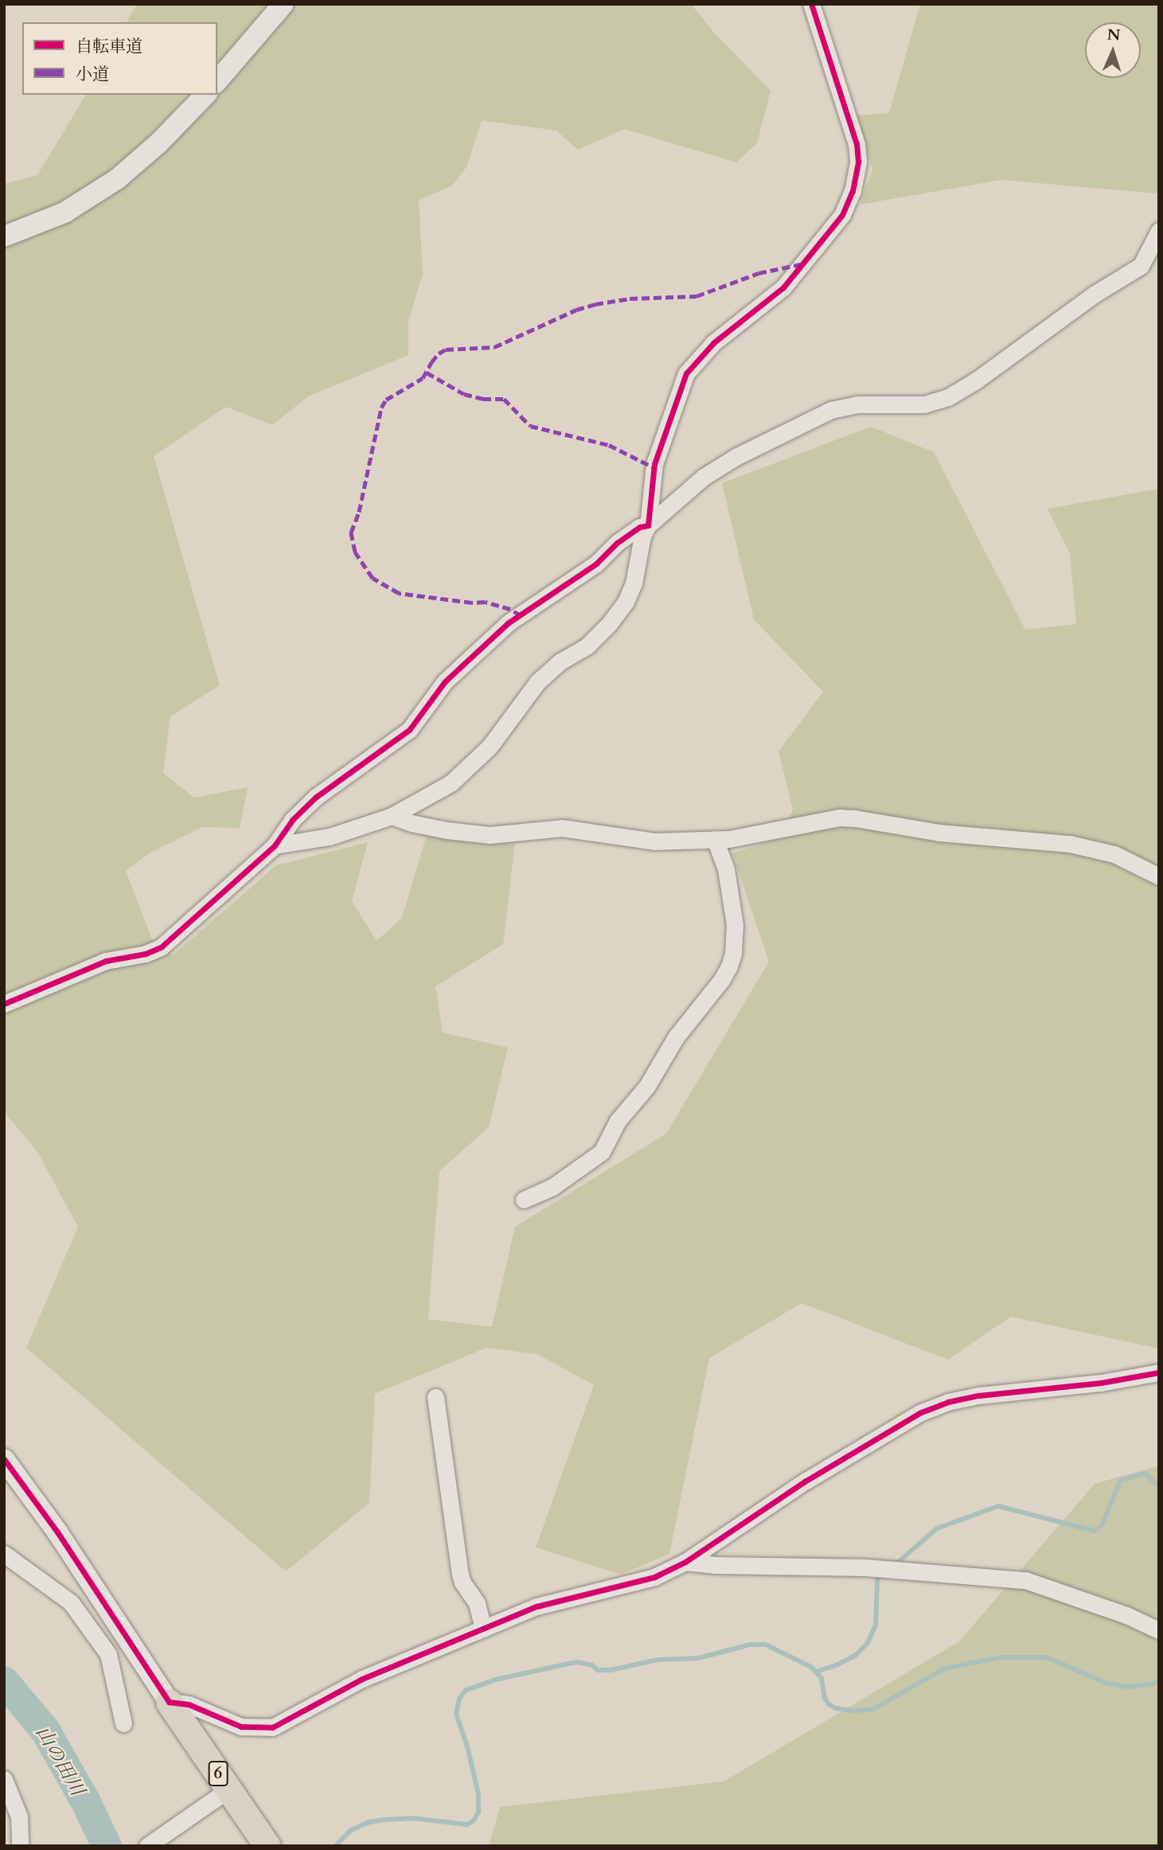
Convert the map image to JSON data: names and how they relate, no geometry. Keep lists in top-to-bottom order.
{
  "streets": {
    "main road": ["6"]
  },
  "water": ["山の田川"],
  "legend": ["自転車道", "小道"],
  "north": "top"
}
